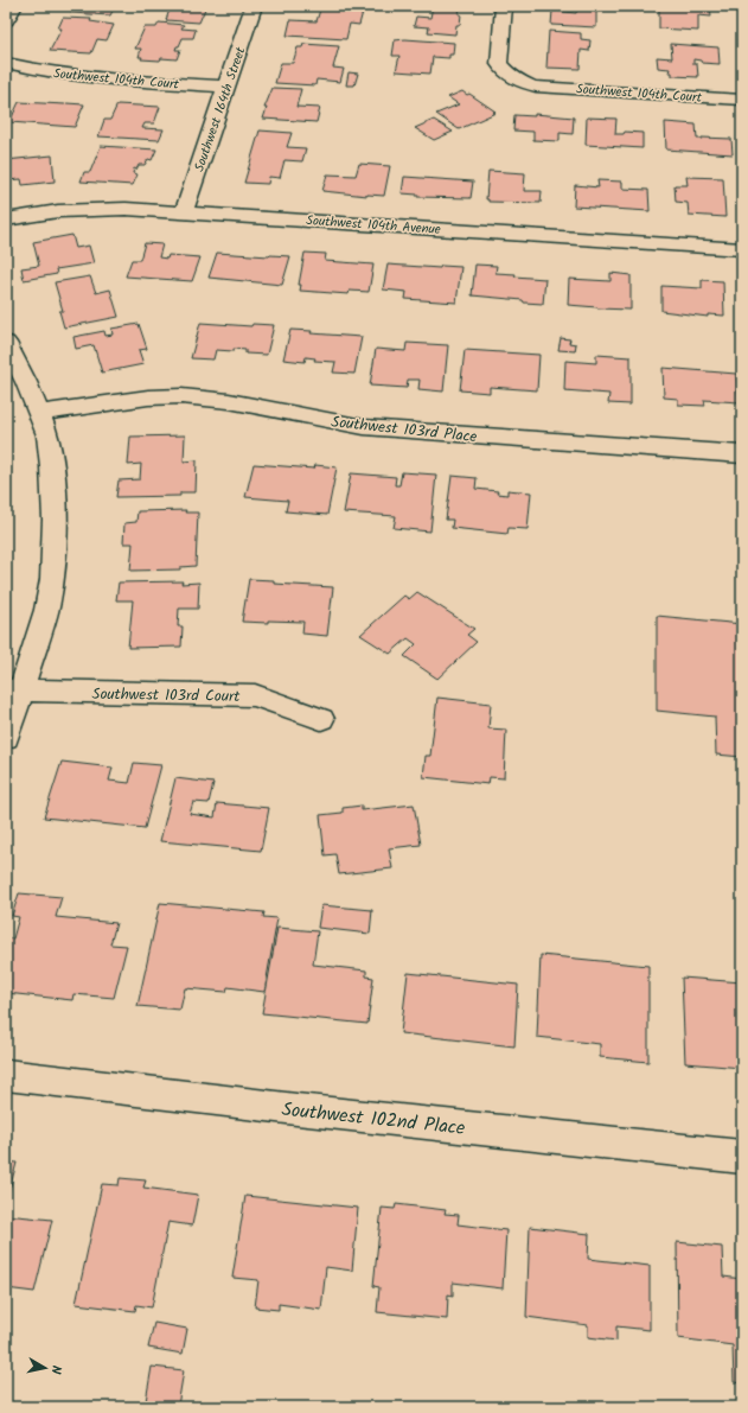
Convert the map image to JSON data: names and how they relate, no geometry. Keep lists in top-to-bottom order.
{
  "streets": {
    "street": [
      "Southwest 104th Court",
      "Southwest 164th Street",
      "Southwest 104th Avenue",
      "Southwest 103rd Place",
      "Southwest 103rd Court",
      "Southwest 102nd Place"
    ]
  },
  "crossings": [
    ["Southwest 104th Court", "Southwest 164th Street"],
    ["Southwest 164th Street", "Southwest 104th Avenue"]
  ],
  "north": "right"
}
